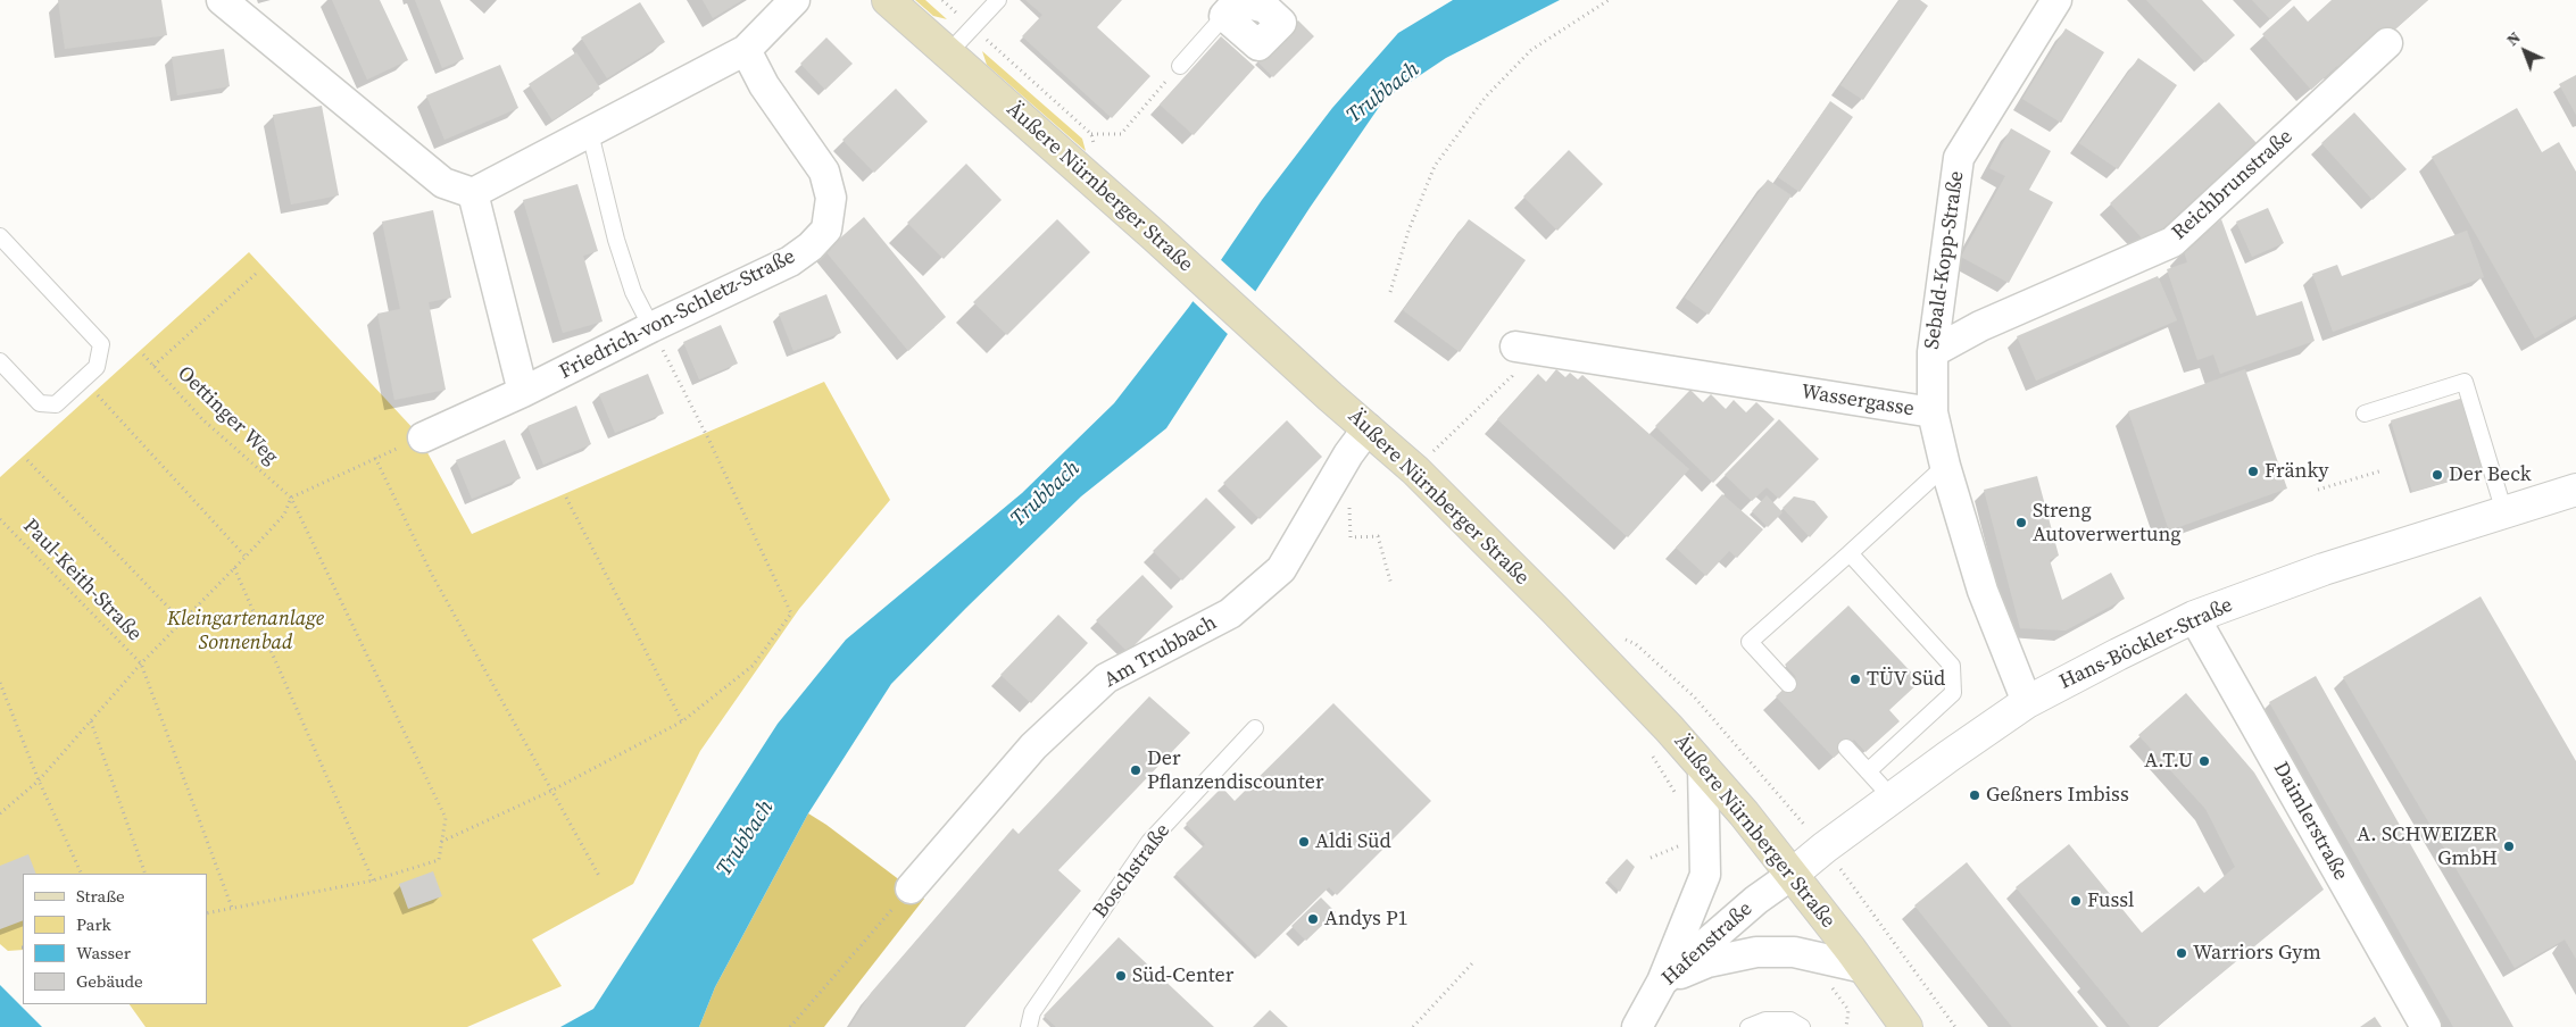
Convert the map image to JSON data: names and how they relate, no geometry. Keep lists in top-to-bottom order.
{
  "streets": {
    "main road": ["Äußere Nürnberger Straße"],
    "street": [
      "Reichbrunstraße",
      "Sebald-Kopp-Straße",
      "Friedrich-von-Schletz-Straße",
      "Wassergasse",
      "Hans-Böckler-Straße",
      "Am Trubbach",
      "Daimlerstraße",
      "Hafenstraße"
    ],
    "lane": ["Boschstraße"],
    "path": ["Oettinger Weg", "Paul-Keith-Straße"]
  },
  "crossings": [
    ["Reichbrunstraße", "Sebald-Kopp-Straße"],
    ["Äußere Nürnberger Straße", "Hans-Böckler-Straße"],
    ["Äußere Nürnberger Straße", "Am Trubbach"],
    ["Äußere Nürnberger Straße", "Hafenstraße"],
    ["Sebald-Kopp-Straße", "Wassergasse"],
    ["Wassergasse", "Hans-Böckler-Straße"],
    ["Hans-Böckler-Straße", "Daimlerstraße"],
    ["Hans-Böckler-Straße", "Hafenstraße"]
  ],
  "water": ["Trubbach"],
  "parks": ["Kleingartenanlage Sonnenbad"],
  "places": [
    "Fränky",
    "Der Beck",
    "Streng Autoverwertung",
    "TÜV Süd",
    "A.T.U",
    "Der Pflanzendiscounter",
    "Geßners Imbiss",
    "Aldi Süd",
    "A. SCHWEIZER GmbH",
    "Fussl",
    "Andys P1",
    "Warriors Gym",
    "Süd-Center"
  ],
  "legend": [
    "Straße",
    "Park",
    "Wasser",
    "Gebäude"
  ],
  "north": "top left"
}
